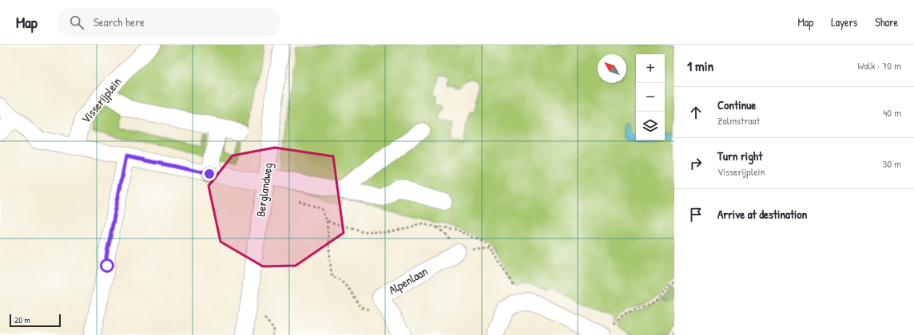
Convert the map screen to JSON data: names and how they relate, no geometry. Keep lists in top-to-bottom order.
{
  "streets": {
    "street": ["Visserijplein", "Berglandweg", "Alpenlaan"]
  },
  "scale_bar": "20 m",
  "north": "top left",
  "page": {
    "header": "Map",
    "search": "Search here",
    "nav": ["Map", "Layers", "Share"],
    "heading": ["1 min", "Walk · 70 m"],
    "map_buttons": ["+", "−"],
    "list": [
      ["Continue", "Zalmstraat", "40 m"],
      ["Turn right", "Visserijplein", "30 m"],
      "Arrive at destination"
    ],
    "scale": "20 m"
  }
}
